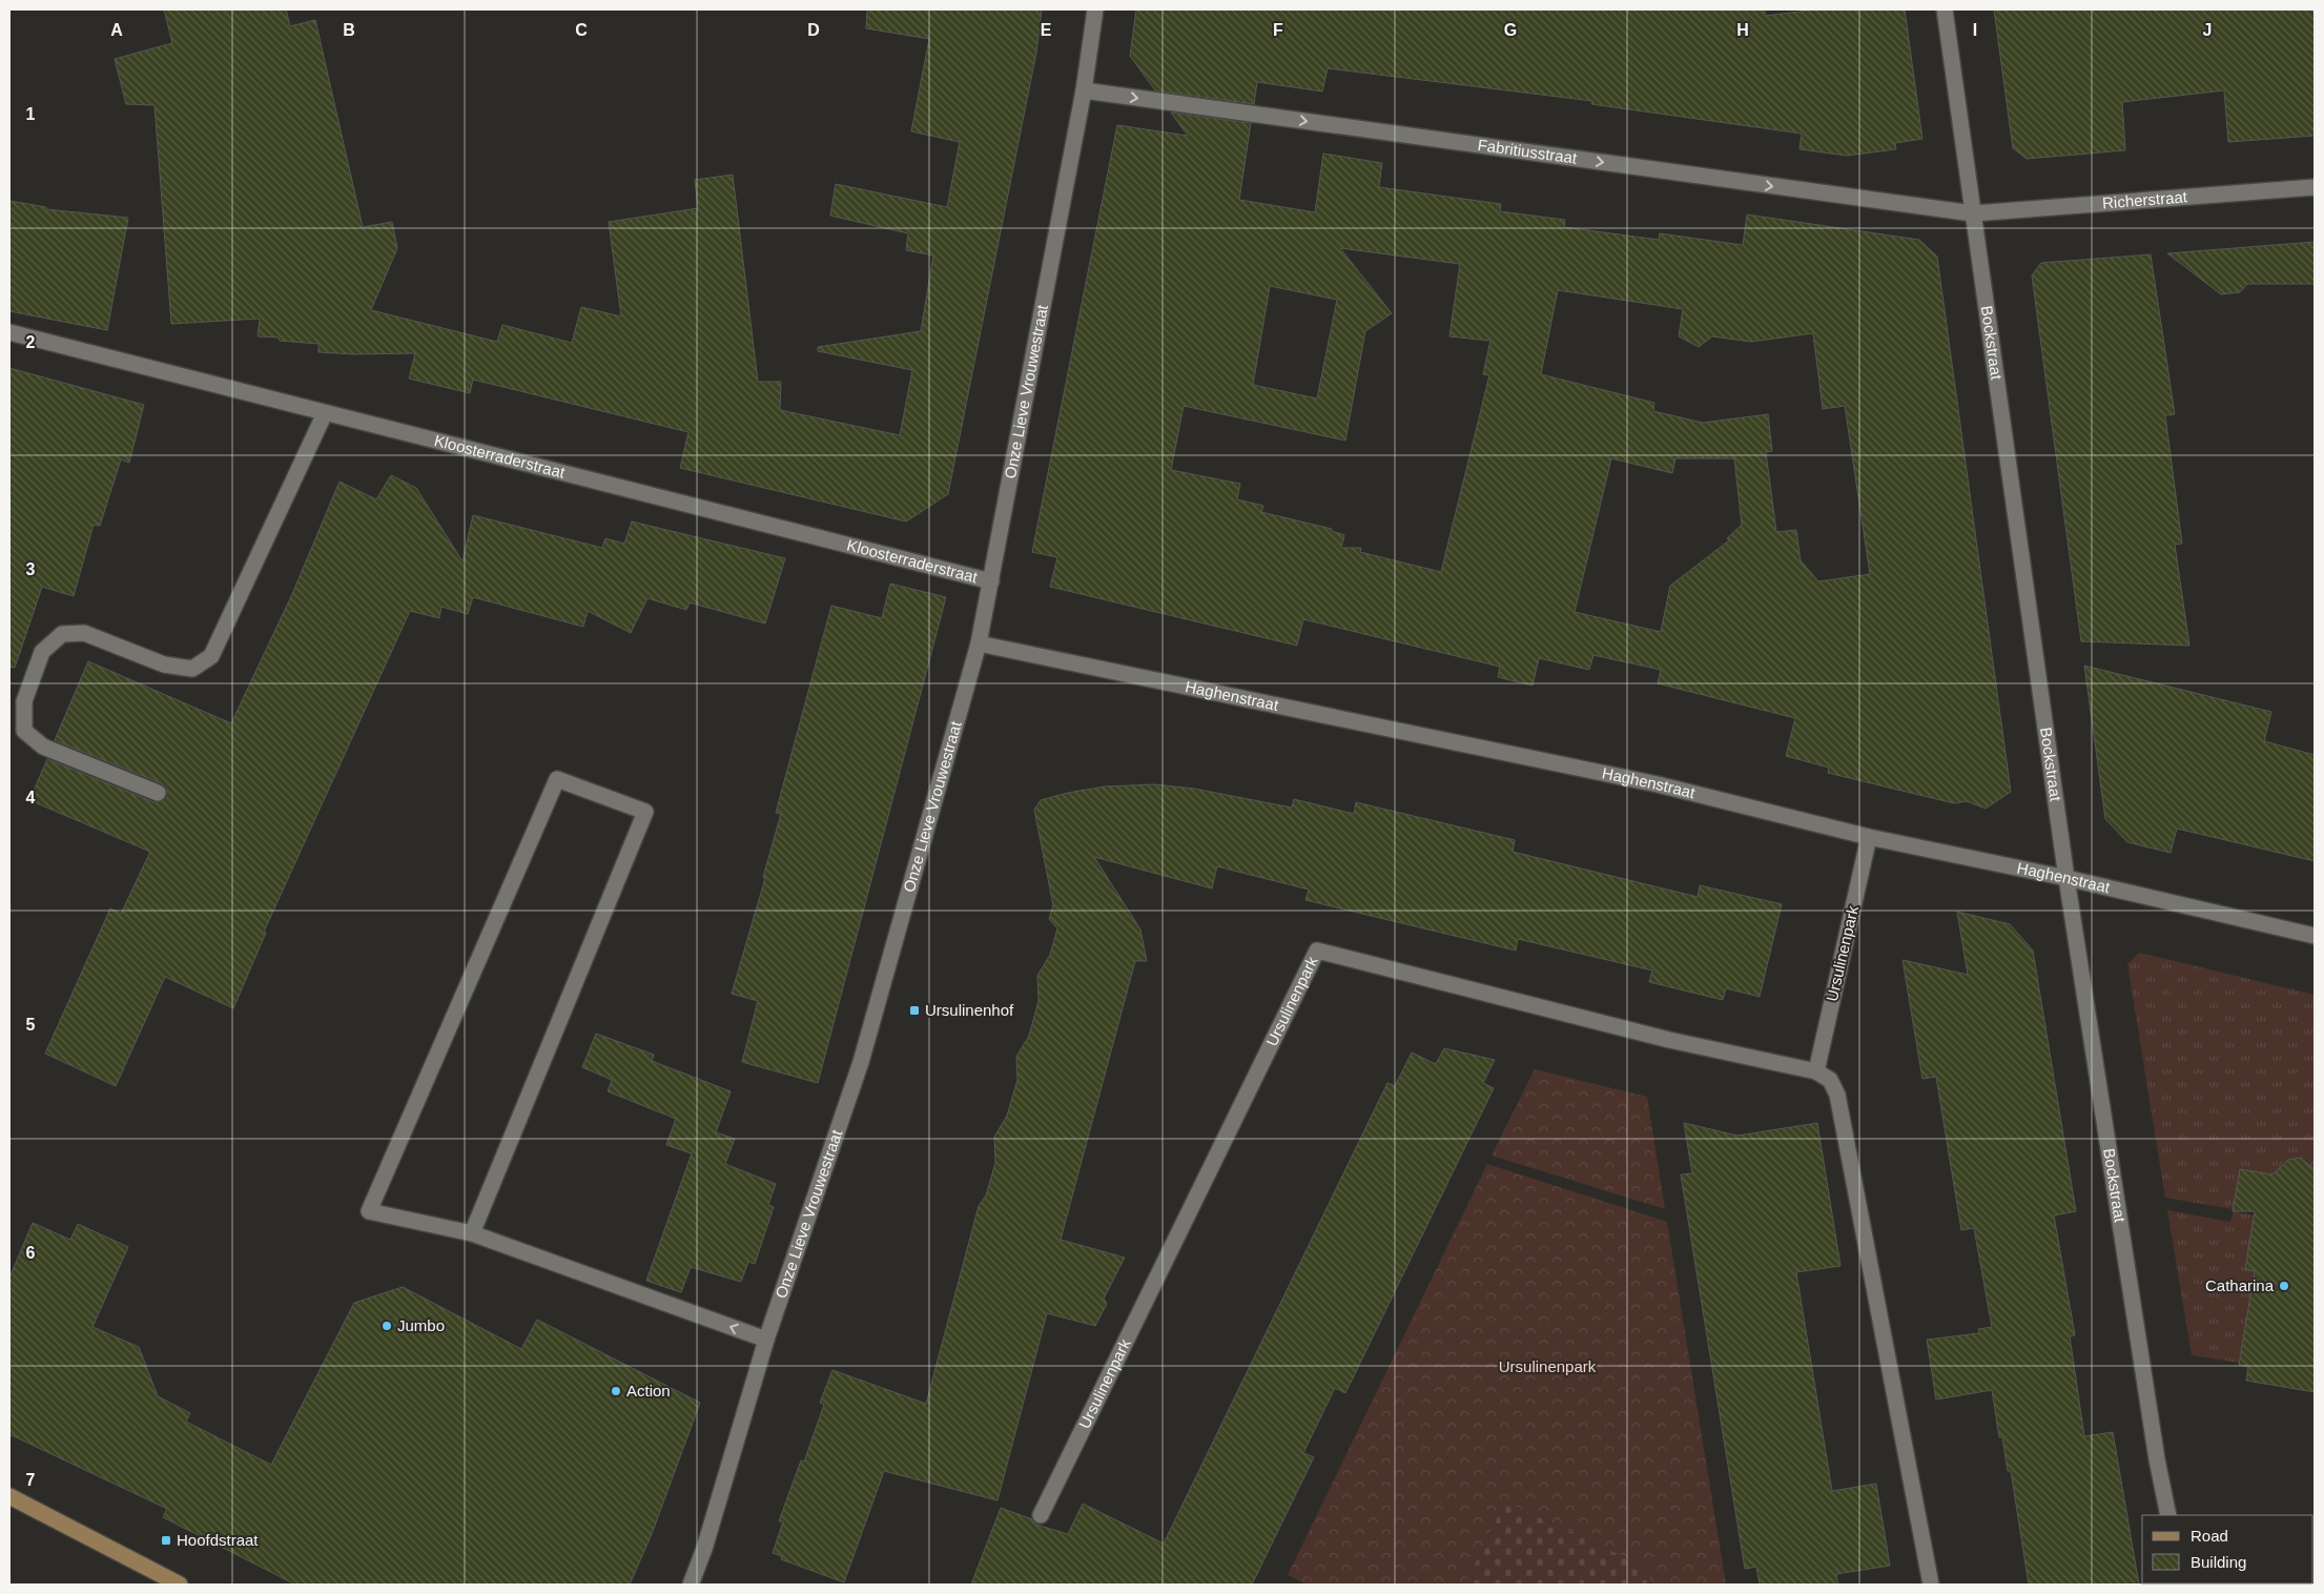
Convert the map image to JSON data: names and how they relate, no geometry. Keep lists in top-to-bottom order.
{
  "streets": {
    "street": [
      "Fabritiusstraat",
      "Richerstraat",
      "Bockstraat",
      "Onze Lieve Vrouwestraat",
      "Kloosterraderstraat",
      "Haghenstraat",
      "Ursulinenpark"
    ]
  },
  "crossings": [
    ["Fabritiusstraat", "Richerstraat"],
    ["Fabritiusstraat", "Bockstraat"],
    ["Fabritiusstraat", "Onze Lieve Vrouwestraat"],
    ["Richerstraat", "Bockstraat"],
    ["Bockstraat", "Haghenstraat"],
    ["Onze Lieve Vrouwestraat", "Kloosterraderstraat"],
    ["Onze Lieve Vrouwestraat", "Haghenstraat"],
    ["Haghenstraat", "Ursulinenpark"]
  ],
  "one_way": ["Fabritiusstraat"],
  "parks": ["Ursulinenpark"],
  "places": {
    "transit": ["Ursulinenhof", "Hoofdstraat"],
    "other": ["Catharina", "Jumbo", "Action"]
  },
  "legend": ["Road", "Building"],
  "grid": {
    "columns": [
      "A",
      "B",
      "C",
      "D",
      "E",
      "F",
      "G",
      "H",
      "I",
      "J"
    ],
    "rows": [
      "1",
      "2",
      "3",
      "4",
      "5",
      "6",
      "7"
    ]
  }
}
